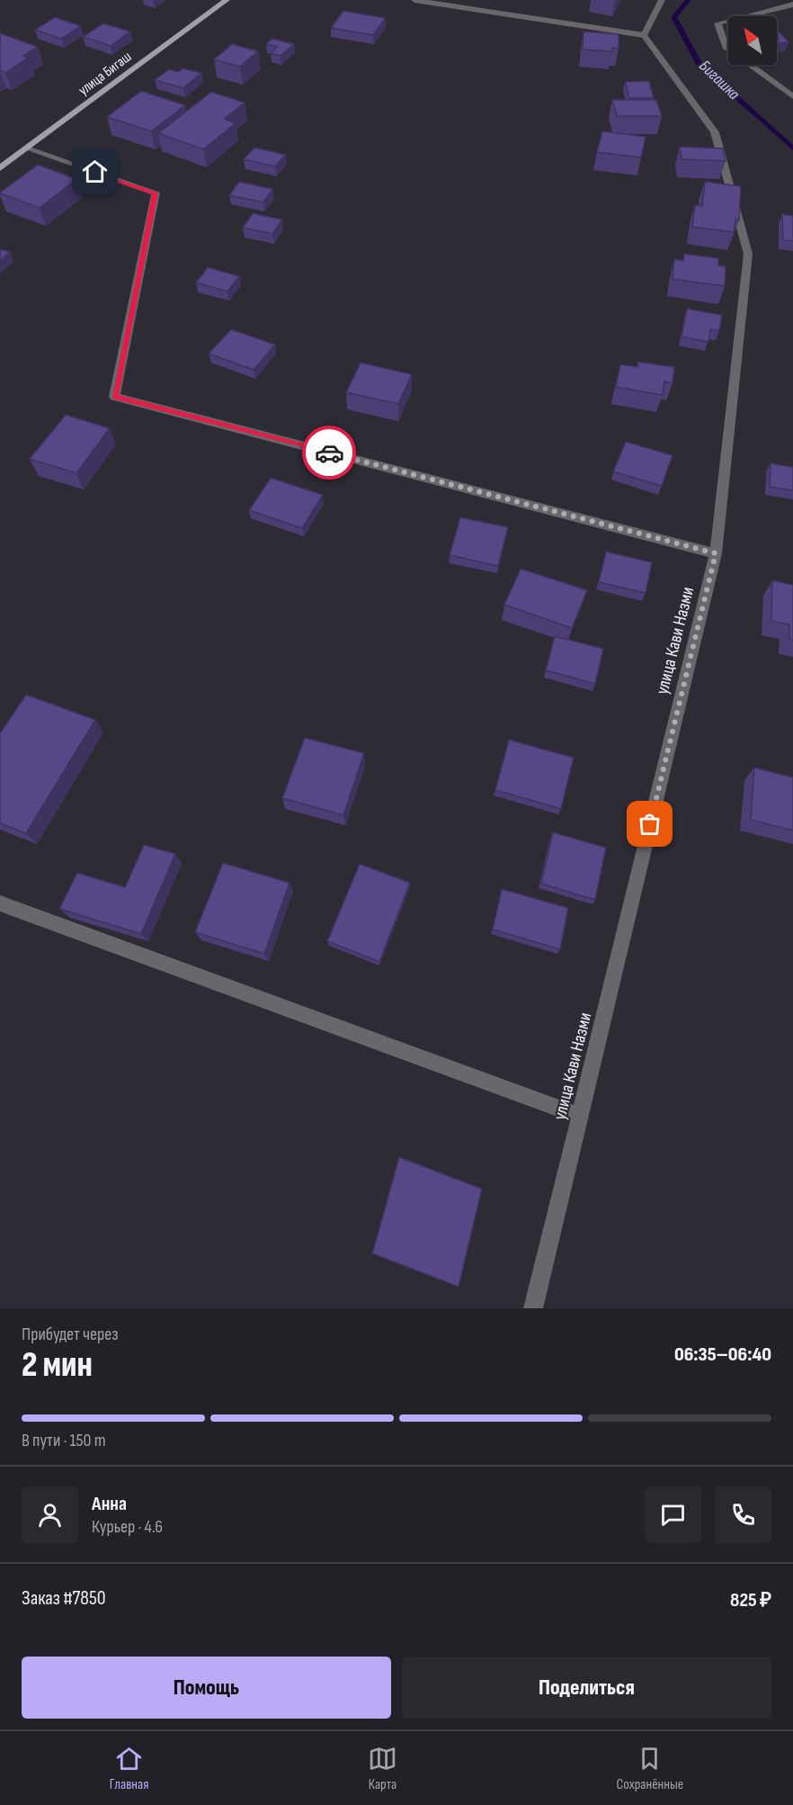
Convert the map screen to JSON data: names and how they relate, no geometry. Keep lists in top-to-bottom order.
{
  "streets": {
    "main road": ["улица Бигаш"],
    "street": ["улица Кави Назми"]
  },
  "water": ["Бигашка"],
  "north": "top left",
  "page": {
    "heading": ["2 мин", "Прибудет через", "06:35–06:40"],
    "panel": [
      "Анна",
      "Курьер · 4.6",
      "Заказ #7850",
      "825 ₽"
    ],
    "bar": "В пути · 150 m",
    "buttons": ["Помощь", "Поделиться"],
    "tabs": ["Главная", "Карта", "Сохранённые"]
  }
}
